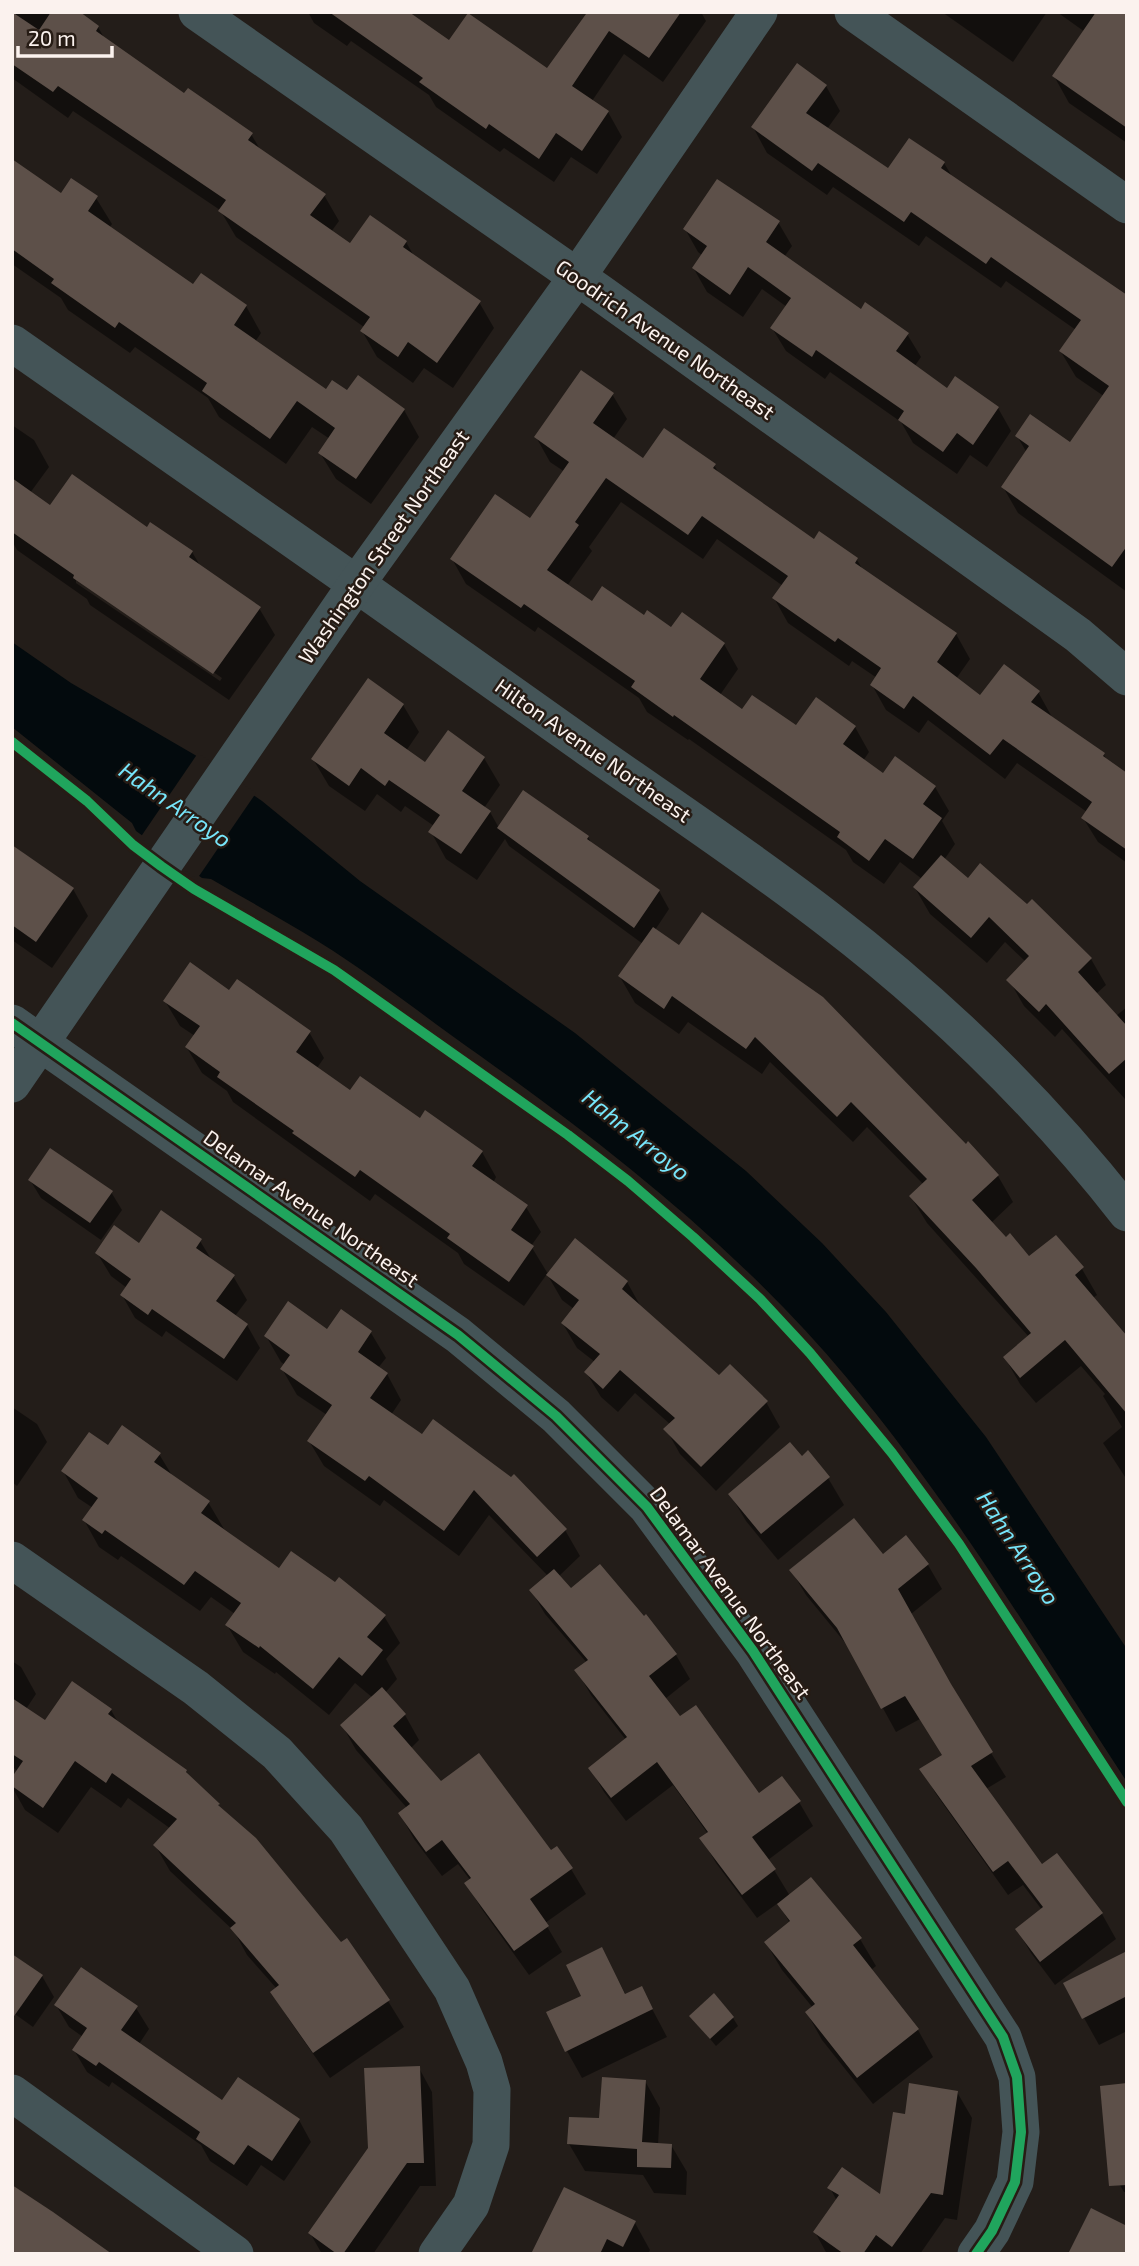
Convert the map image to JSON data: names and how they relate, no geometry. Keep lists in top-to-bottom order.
{
  "streets": {
    "street": [
      "Goodrich Avenue Northeast",
      "Washington Street Northeast",
      "Hilton Avenue Northeast",
      "Delamar Avenue Northeast"
    ]
  },
  "crossings": [
    ["Goodrich Avenue Northeast", "Washington Street Northeast"],
    ["Washington Street Northeast", "Hilton Avenue Northeast"],
    ["Washington Street Northeast", "Delamar Avenue Northeast"]
  ],
  "water": ["Hahn Arroyo"],
  "scale_bar": "20 m"
}
